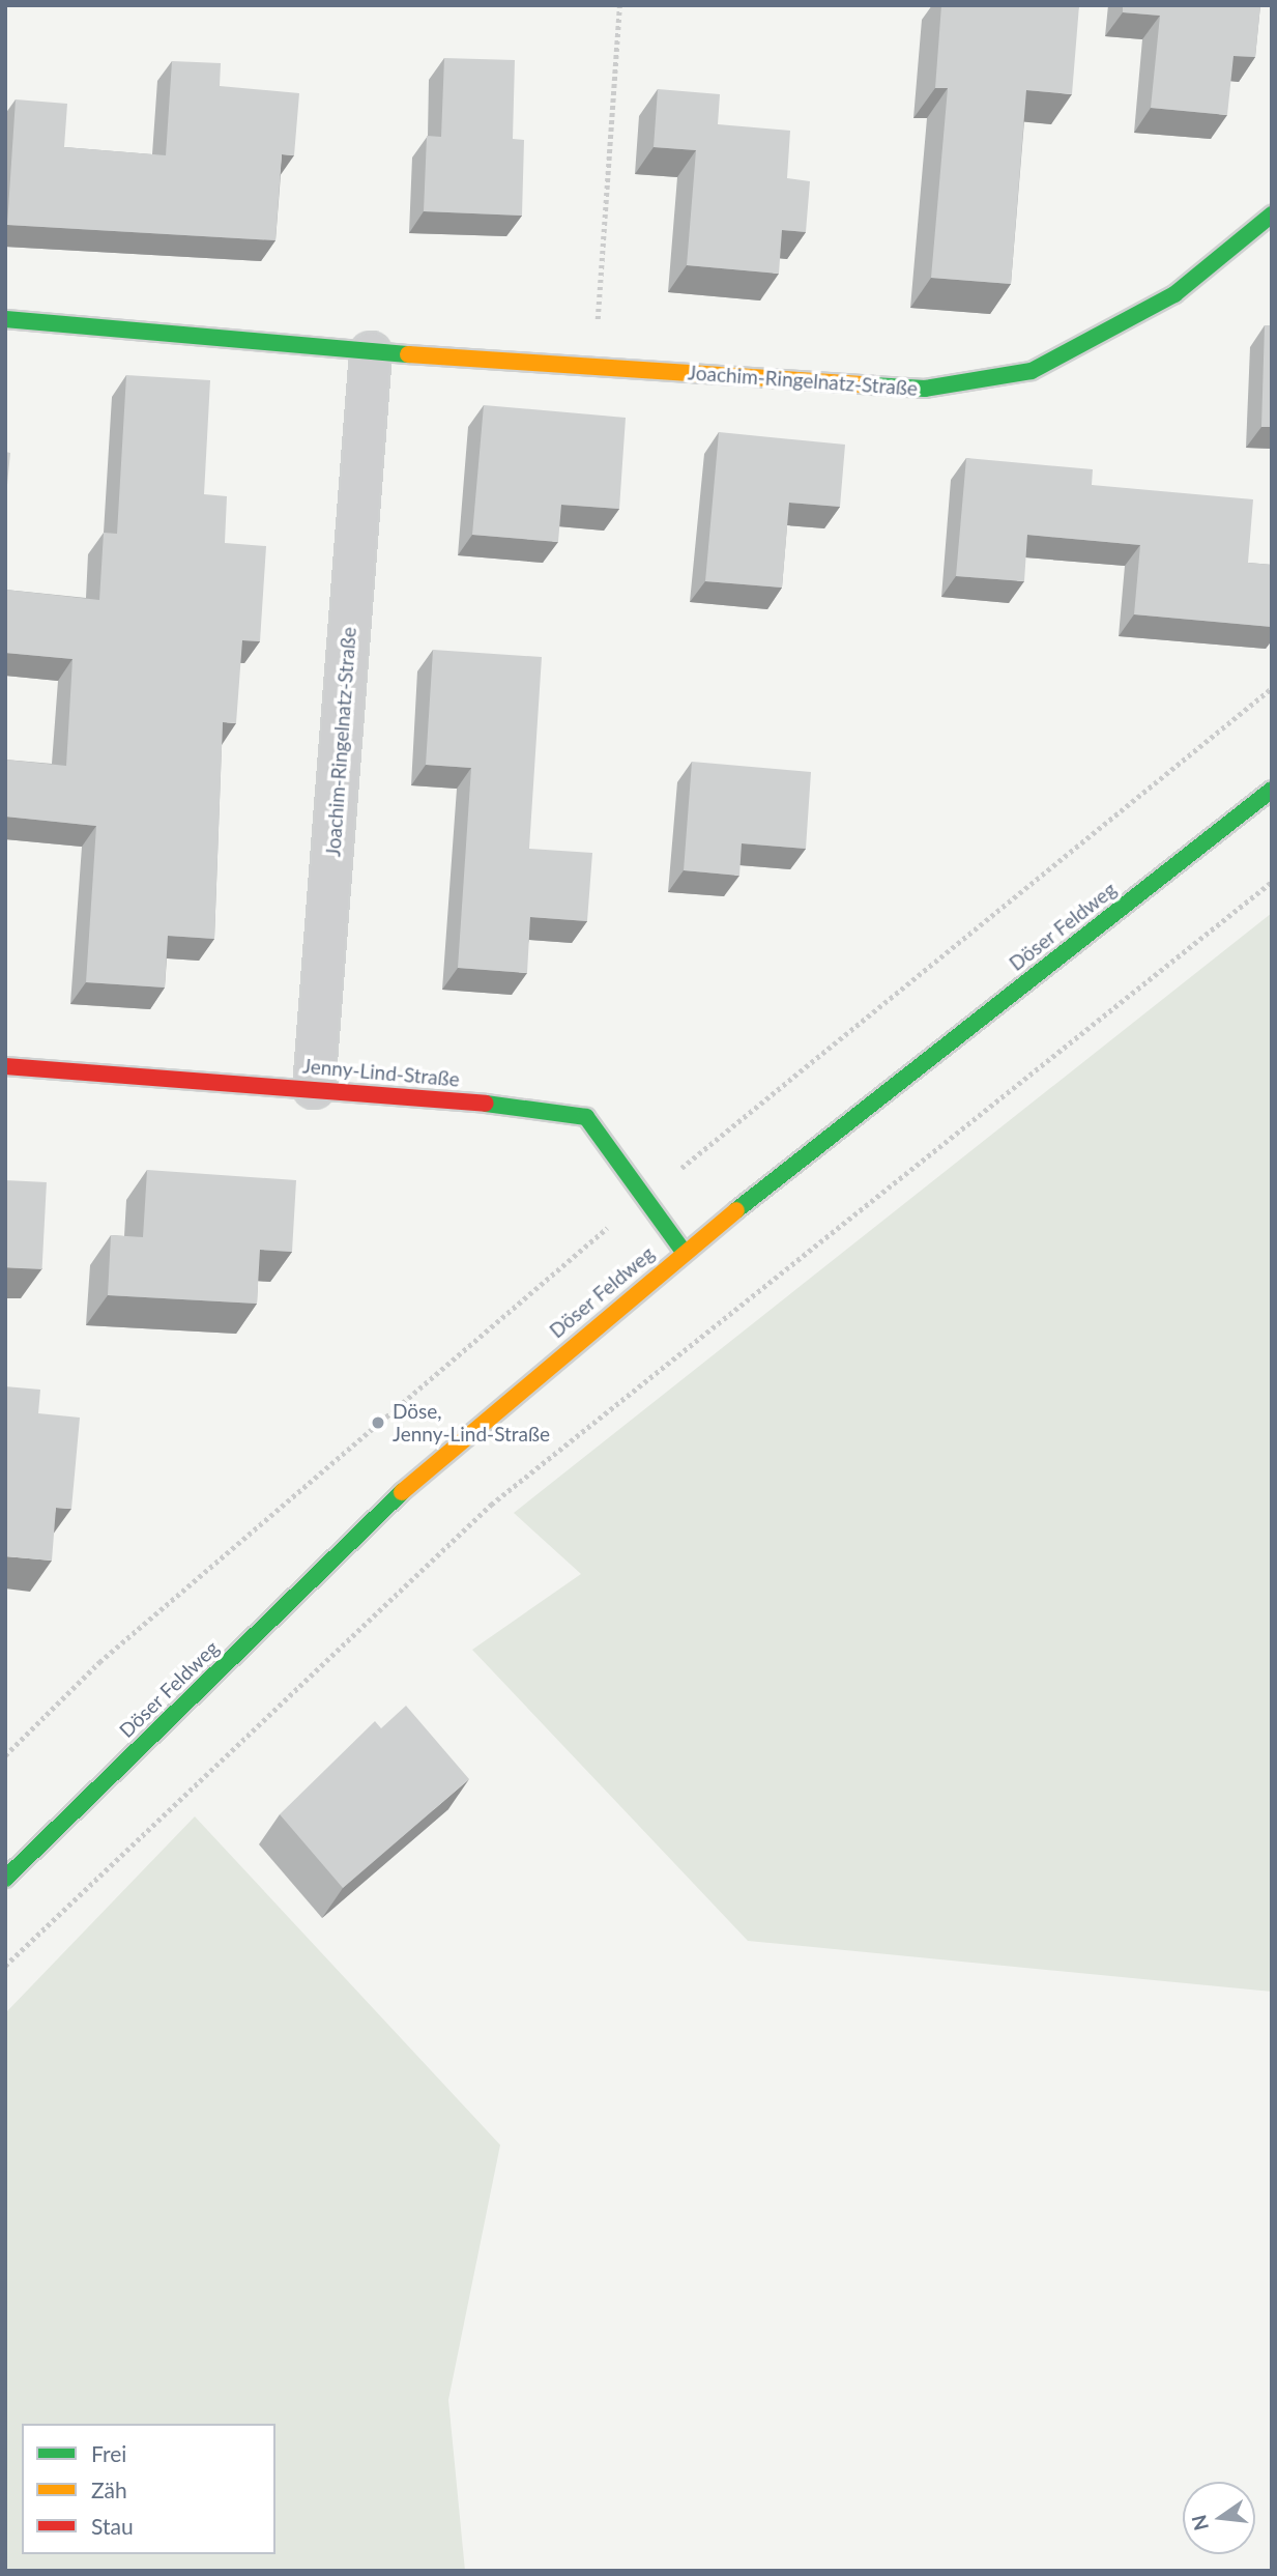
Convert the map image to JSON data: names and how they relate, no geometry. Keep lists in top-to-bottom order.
{
  "streets": {
    "street": ["Joachim-Ringelnatz-Straße", "Döser Feldweg", "Jenny-Lind-Straße"]
  },
  "crossings": [
    ["Joachim-Ringelnatz-Straße", "Jenny-Lind-Straße"],
    ["Döser Feldweg", "Jenny-Lind-Straße"]
  ],
  "places": ["Döse, Jenny-Lind-Straße"],
  "legend": ["Frei", "Zäh", "Stau"],
  "north": "left"
}
